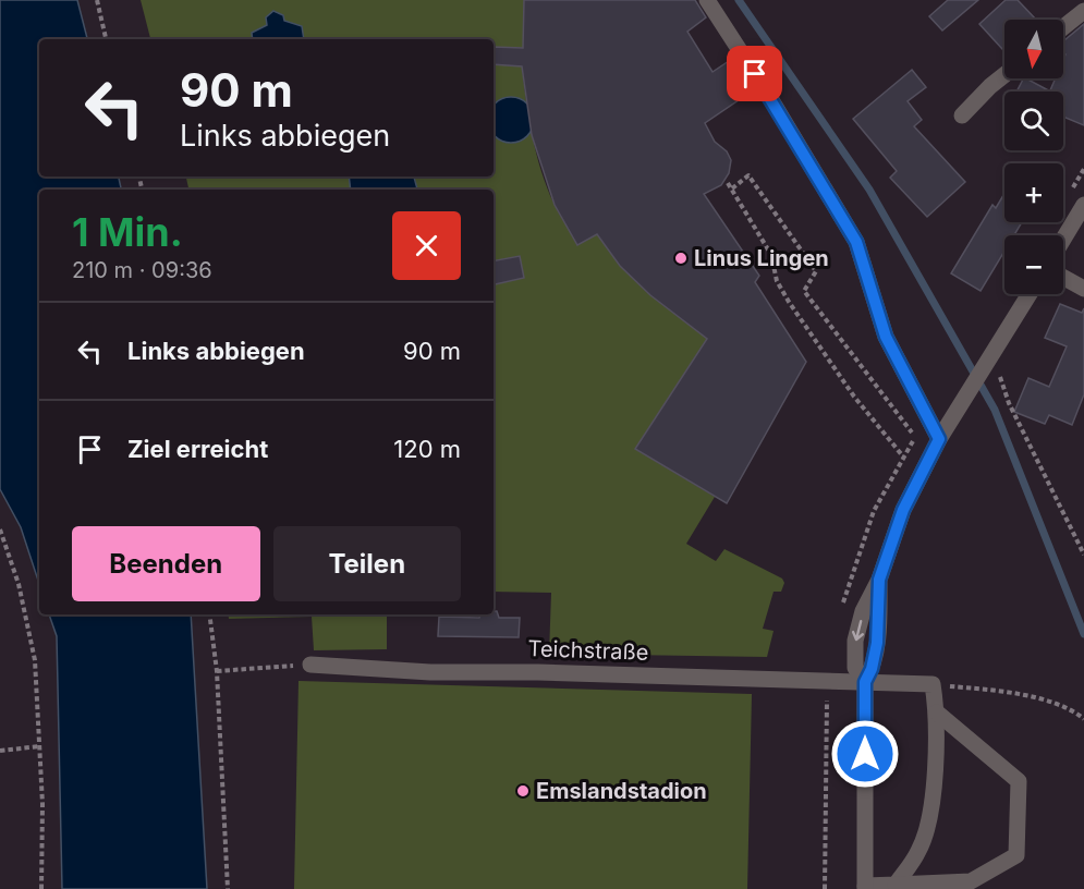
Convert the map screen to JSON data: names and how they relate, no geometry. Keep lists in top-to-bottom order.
{
  "streets": {
    "street": ["Teichstraße"]
  },
  "places": ["Linus Lingen", "Emslandstadion"],
  "north": "bottom",
  "page": {
    "map_buttons": ["+", "−"],
    "turn": ["90 m", "Links abbiegen"],
    "heading": ["1 Min.", "210 m · 09:36"],
    "list": [
      {
        "name": "Links abbiegen",
        "value": "90 m"
      },
      {
        "name": "Ziel erreicht",
        "value": "120 m"
      }
    ],
    "buttons": ["Beenden", "Teilen"]
  }
}
